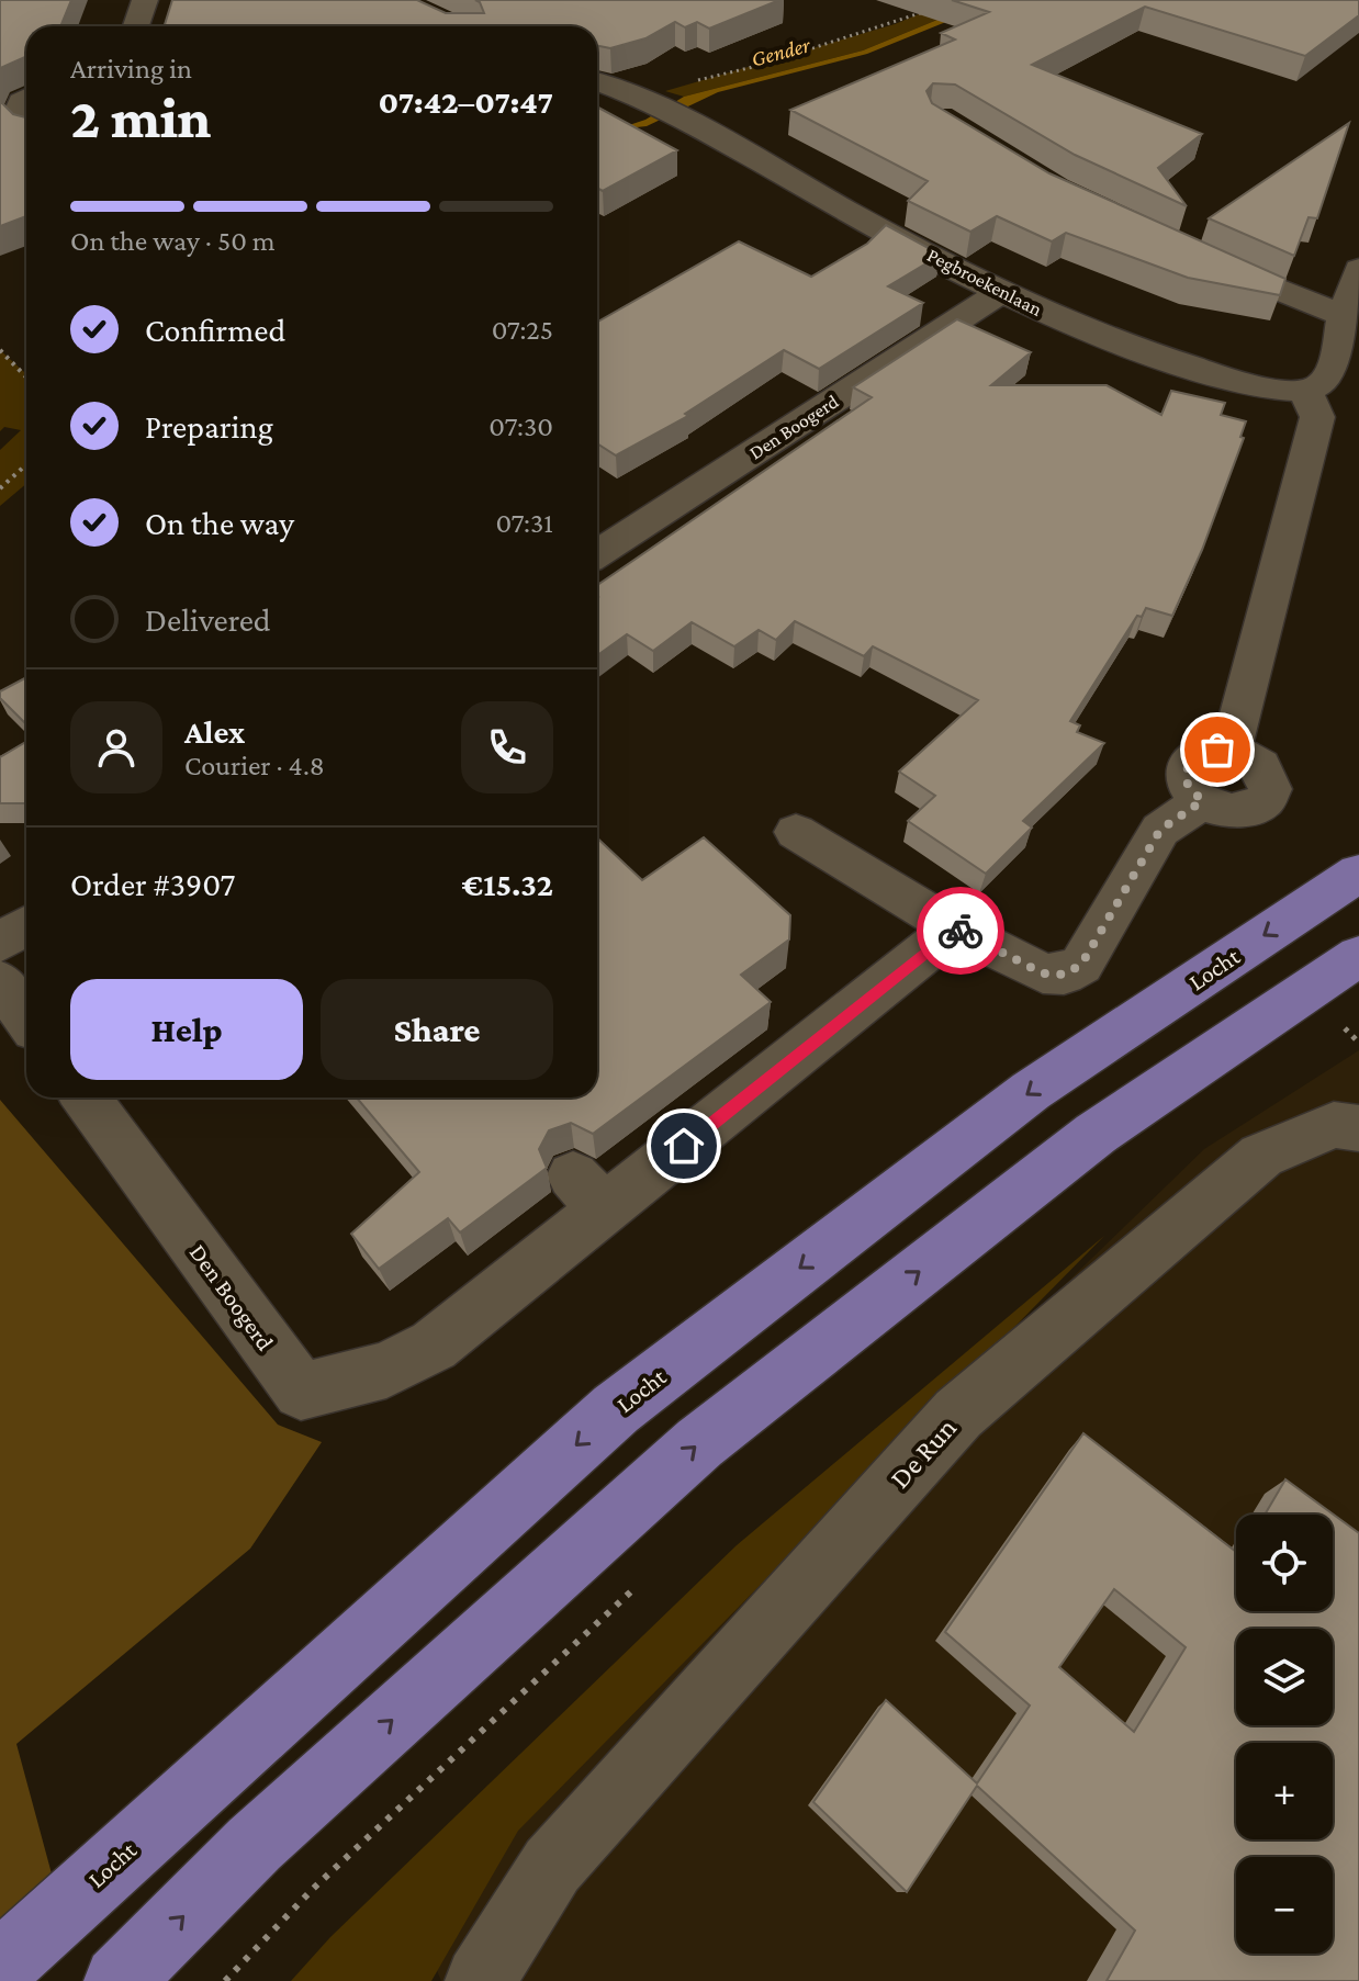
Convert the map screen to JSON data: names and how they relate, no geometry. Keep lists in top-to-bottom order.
{
  "streets": {
    "main road": ["Locht"],
    "street": ["Pegbroekenlaan", "Den Boogerd", "De Run"]
  },
  "crossings": [
    ["Pegbroekenlaan", "Den Boogerd"]
  ],
  "water": ["Gender"],
  "page": {
    "heading": ["2 min", "Arriving in", "07:42–07:47"],
    "panel": [
      "Alex",
      "Courier · 4.8",
      "Order #3907",
      "€15.32"
    ],
    "bar": "On the way · 50 m",
    "list": [
      ["Confirmed", "07:25"],
      ["Preparing", "07:30"],
      ["On the way", "07:31"],
      "Delivered"
    ],
    "buttons": ["Help", "Share"],
    "map_buttons": ["+", "−"]
  }
}
